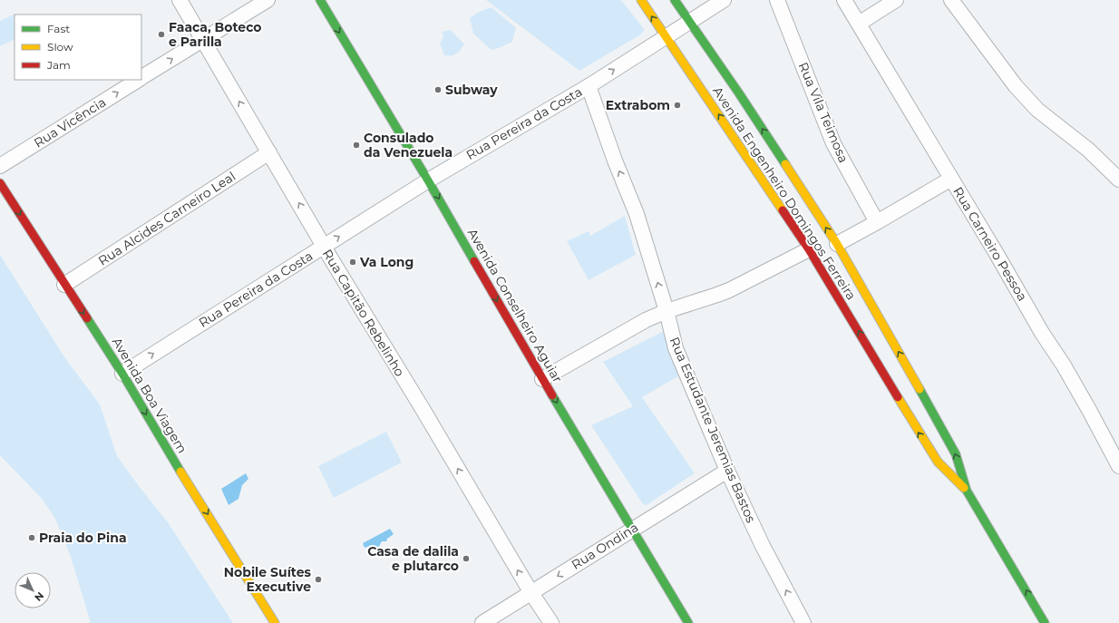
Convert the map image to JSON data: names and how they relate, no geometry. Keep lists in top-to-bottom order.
{
  "streets": {
    "main road": ["Avenida Engenheiro Domingos Ferreira", "Avenida Conselheiro Aguiar", "Avenida Boa Viagem"],
    "street": [
      "Rua Vila Teimosa",
      "Rua Vicência",
      "Rua Pereira da Costa",
      "Rua Alcides Carneiro Leal",
      "Rua Carneiro Pessoa",
      "Rua Capitão Rebelinho",
      "Rua Estudante Jeremias Bastos",
      "Rua Ondina"
    ]
  },
  "crossings": [
    ["Rua Vicência", "Rua Capitão Rebelinho"],
    ["Rua Pereira da Costa", "Avenida Engenheiro Domingos Ferreira"],
    ["Rua Pereira da Costa", "Avenida Conselheiro Aguiar"],
    ["Rua Pereira da Costa", "Rua Capitão Rebelinho"],
    ["Rua Pereira da Costa", "Avenida Boa Viagem"],
    ["Rua Pereira da Costa", "Rua Estudante Jeremias Bastos"],
    ["Rua Alcides Carneiro Leal", "Rua Capitão Rebelinho"],
    ["Rua Alcides Carneiro Leal", "Avenida Boa Viagem"],
    ["Avenida Conselheiro Aguiar", "Rua Ondina"],
    ["Rua Capitão Rebelinho", "Rua Ondina"],
    ["Rua Estudante Jeremias Bastos", "Rua Ondina"]
  ],
  "one_way": [
    "Rua Vicência",
    "Rua Pereira da Costa",
    "Avenida Engenheiro Domingos Ferreira",
    "Avenida Conselheiro Aguiar",
    "Rua Capitão Rebelinho",
    "Avenida Boa Viagem",
    "Rua Estudante Jeremias Bastos",
    "Rua Ondina"
  ],
  "places": [
    "Faaca, Boteco e Parilla",
    "Subway",
    "Extrabom",
    "Consulado da Venezuela",
    "Va Long",
    "Praia do Pina",
    "Casa de dalila e plutarco",
    "Nobile Suítes Executive"
  ],
  "legend": ["Fast", "Slow", "Jam"],
  "north": "bottom right"
}
